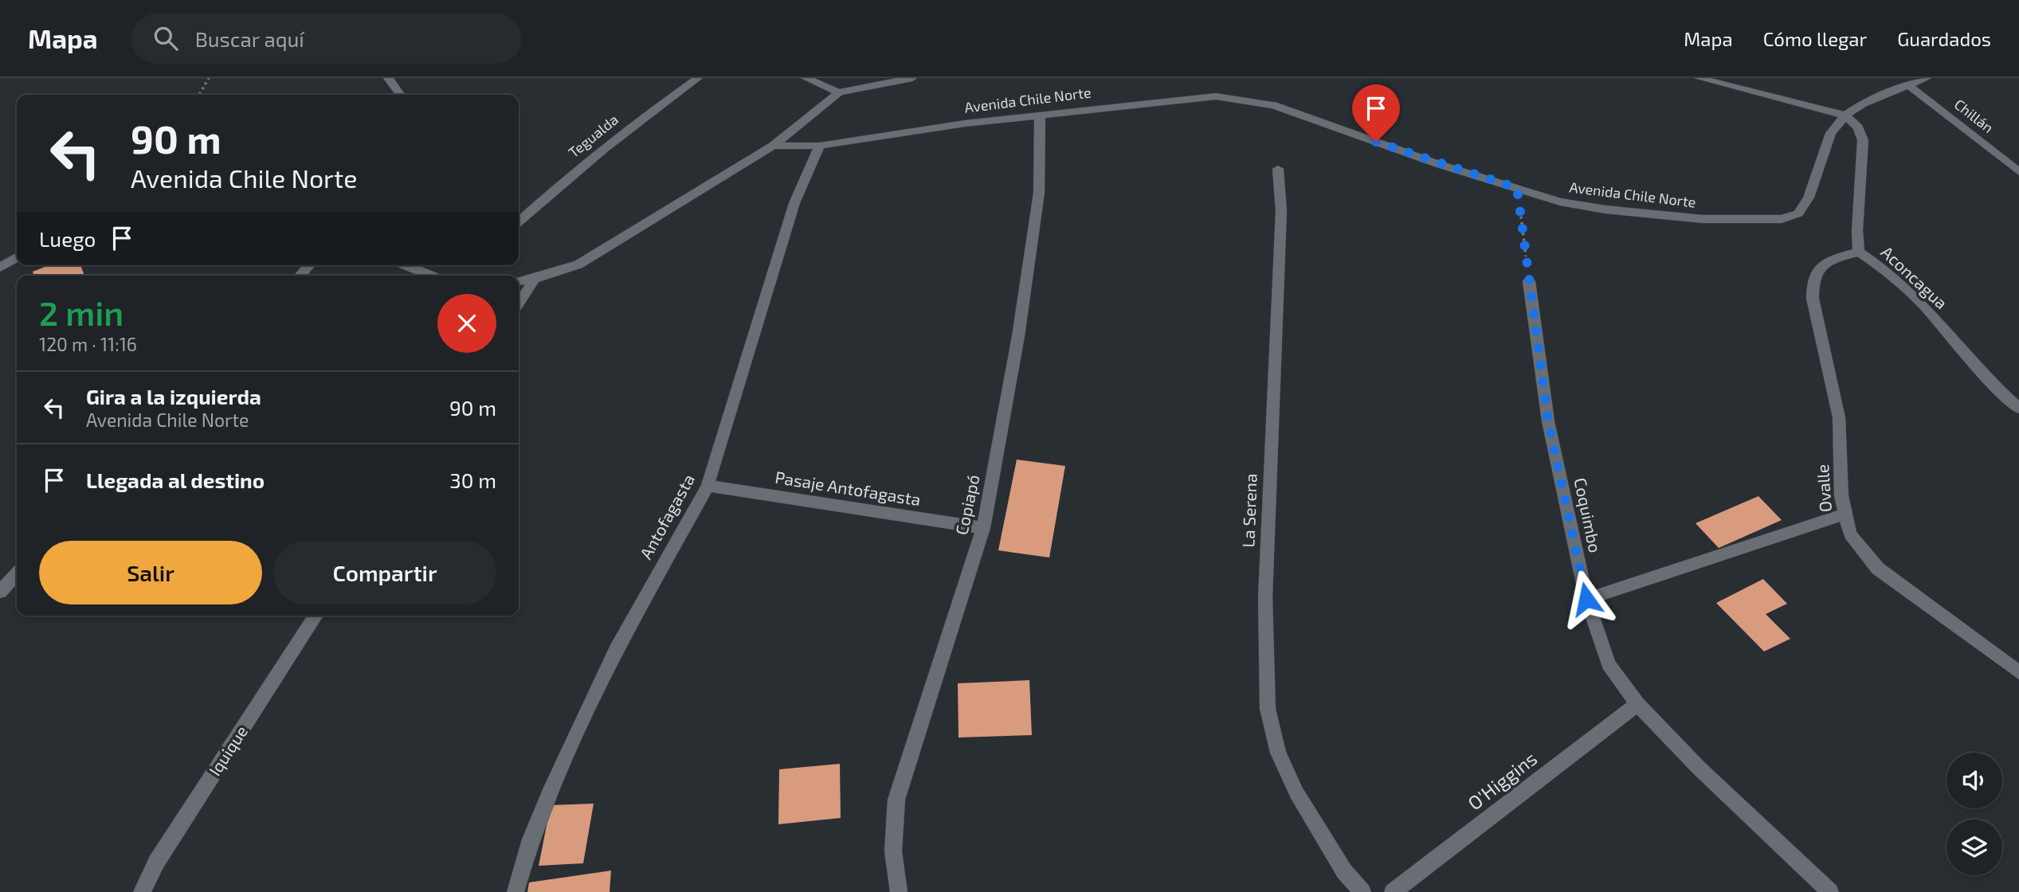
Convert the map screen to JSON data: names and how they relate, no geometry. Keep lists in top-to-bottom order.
{
  "streets": {
    "street": [
      "Avenida Chile Norte",
      "Chillán",
      "Tegualda",
      "Aconcagua",
      "Ovalle",
      "Pasaje Antofagasta",
      "Copiapó",
      "La Serena",
      "Coquimbo",
      "Antofagasta",
      "Iquique",
      "O'Higgins"
    ]
  },
  "crossings": [
    ["Avenida Chile Norte", "Chillán"],
    ["Avenida Chile Norte", "Aconcagua"],
    ["Avenida Chile Norte", "Copiapó"],
    ["Avenida Chile Norte", "Antofagasta"],
    ["Aconcagua", "Ovalle"],
    ["Pasaje Antofagasta", "Copiapó"],
    ["Pasaje Antofagasta", "Antofagasta"],
    ["Coquimbo", "O'Higgins"]
  ],
  "page": {
    "header": "Mapa",
    "search": "Buscar aquí",
    "nav": ["Mapa", "Cómo llegar", "Guardados"],
    "turn": ["90 m", "Avenida Chile Norte"],
    "then": "Luego",
    "heading": ["2 min", "120 m · 11:16"],
    "list": [
      {
        "name": "Gira a la izquierda",
        "note": "Avenida Chile Norte",
        "value": "90 m"
      },
      {
        "name": "Llegada al destino",
        "value": "30 m"
      }
    ],
    "buttons": ["Salir", "Compartir"]
  }
}
